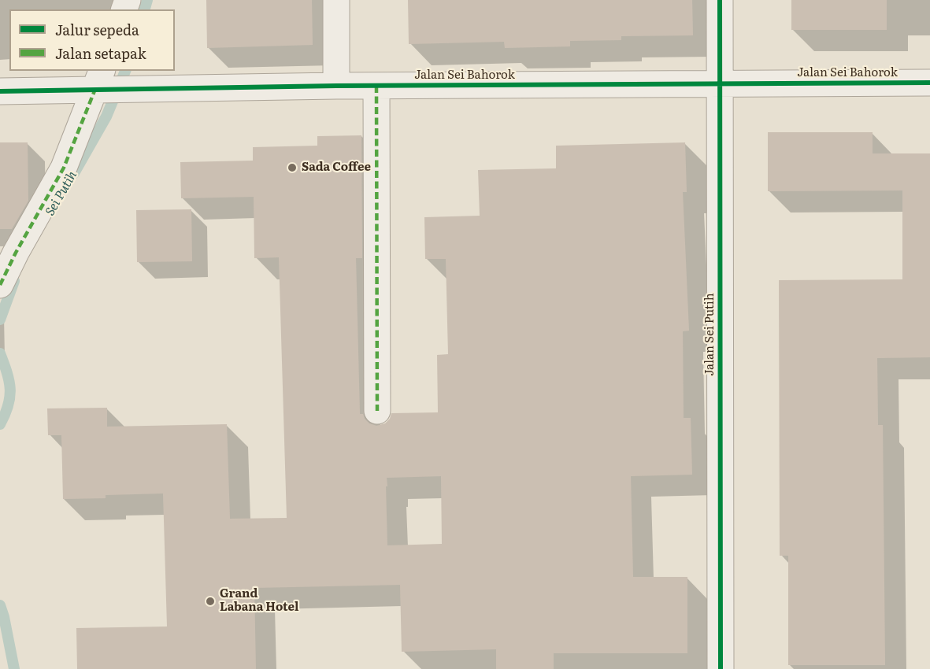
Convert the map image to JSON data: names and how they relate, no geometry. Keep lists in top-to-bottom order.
{
  "streets": {
    "street": ["Jalan Sei Bahorok", "Jalan Sei Putih"]
  },
  "crossings": [
    ["Jalan Sei Bahorok", "Jalan Sei Putih"]
  ],
  "water": ["Sei Putih"],
  "places": ["Sada Coffee", "Grand Labana Hotel"],
  "legend": ["Jalur sepeda", "Jalan setapak"]
}
